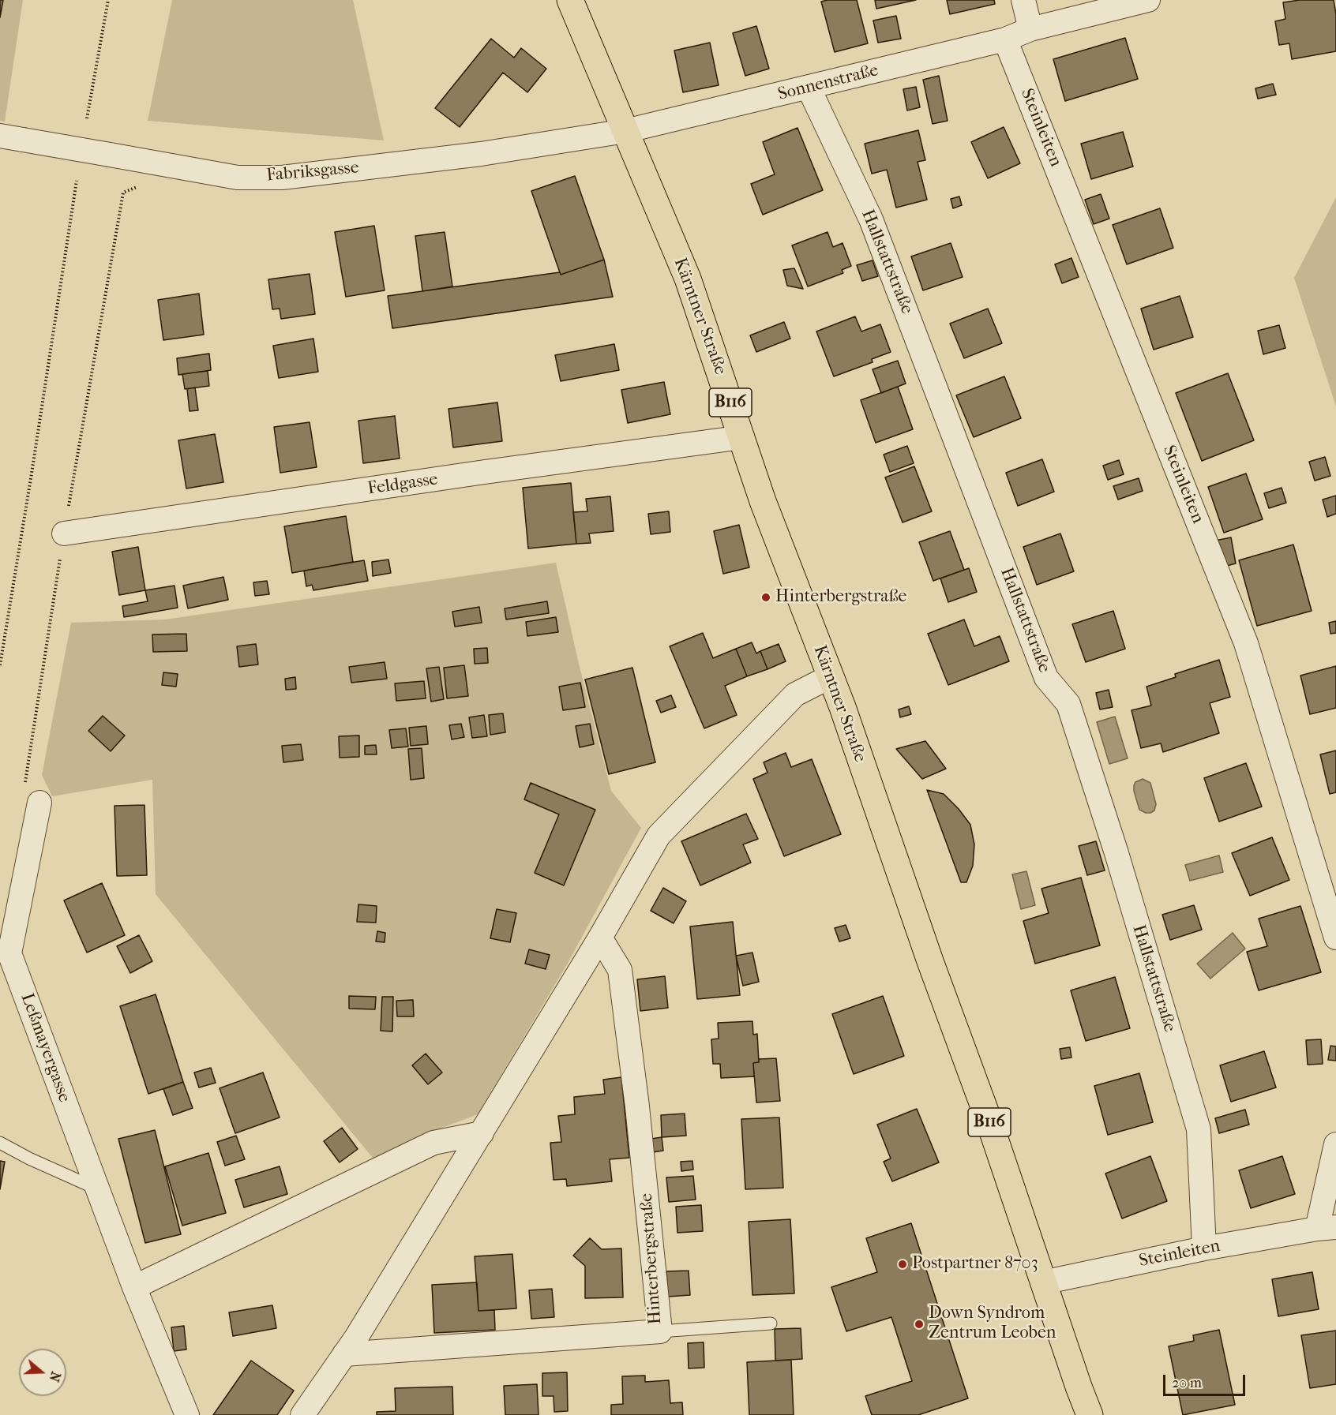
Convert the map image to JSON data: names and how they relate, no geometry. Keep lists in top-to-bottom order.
{
  "streets": {
    "main road": ["Kärntner Straße", "B116"],
    "street": [
      "Sonnenstraße",
      "Steinleiten",
      "Fabriksgasse",
      "Hallstattstraße",
      "Feldgasse",
      "Leßmayergasse",
      "Hinterbergstraße"
    ]
  },
  "crossings": [
    ["Sonnenstraße", "Steinleiten"],
    ["Sonnenstraße", "Fabriksgasse"],
    ["Sonnenstraße", "Hallstattstraße"],
    ["Sonnenstraße", "Kärntner Straße"],
    ["Steinleiten", "Hallstattstraße"],
    ["Steinleiten", "Kärntner Straße"],
    ["Fabriksgasse", "Kärntner Straße"],
    ["Kärntner Straße", "Feldgasse"]
  ],
  "places": ["Hinterbergstraße", "Postpartner 8703", "Down Syndrom Zentrum Leoben"],
  "scale_bar": "20 m",
  "north": "right"
}
